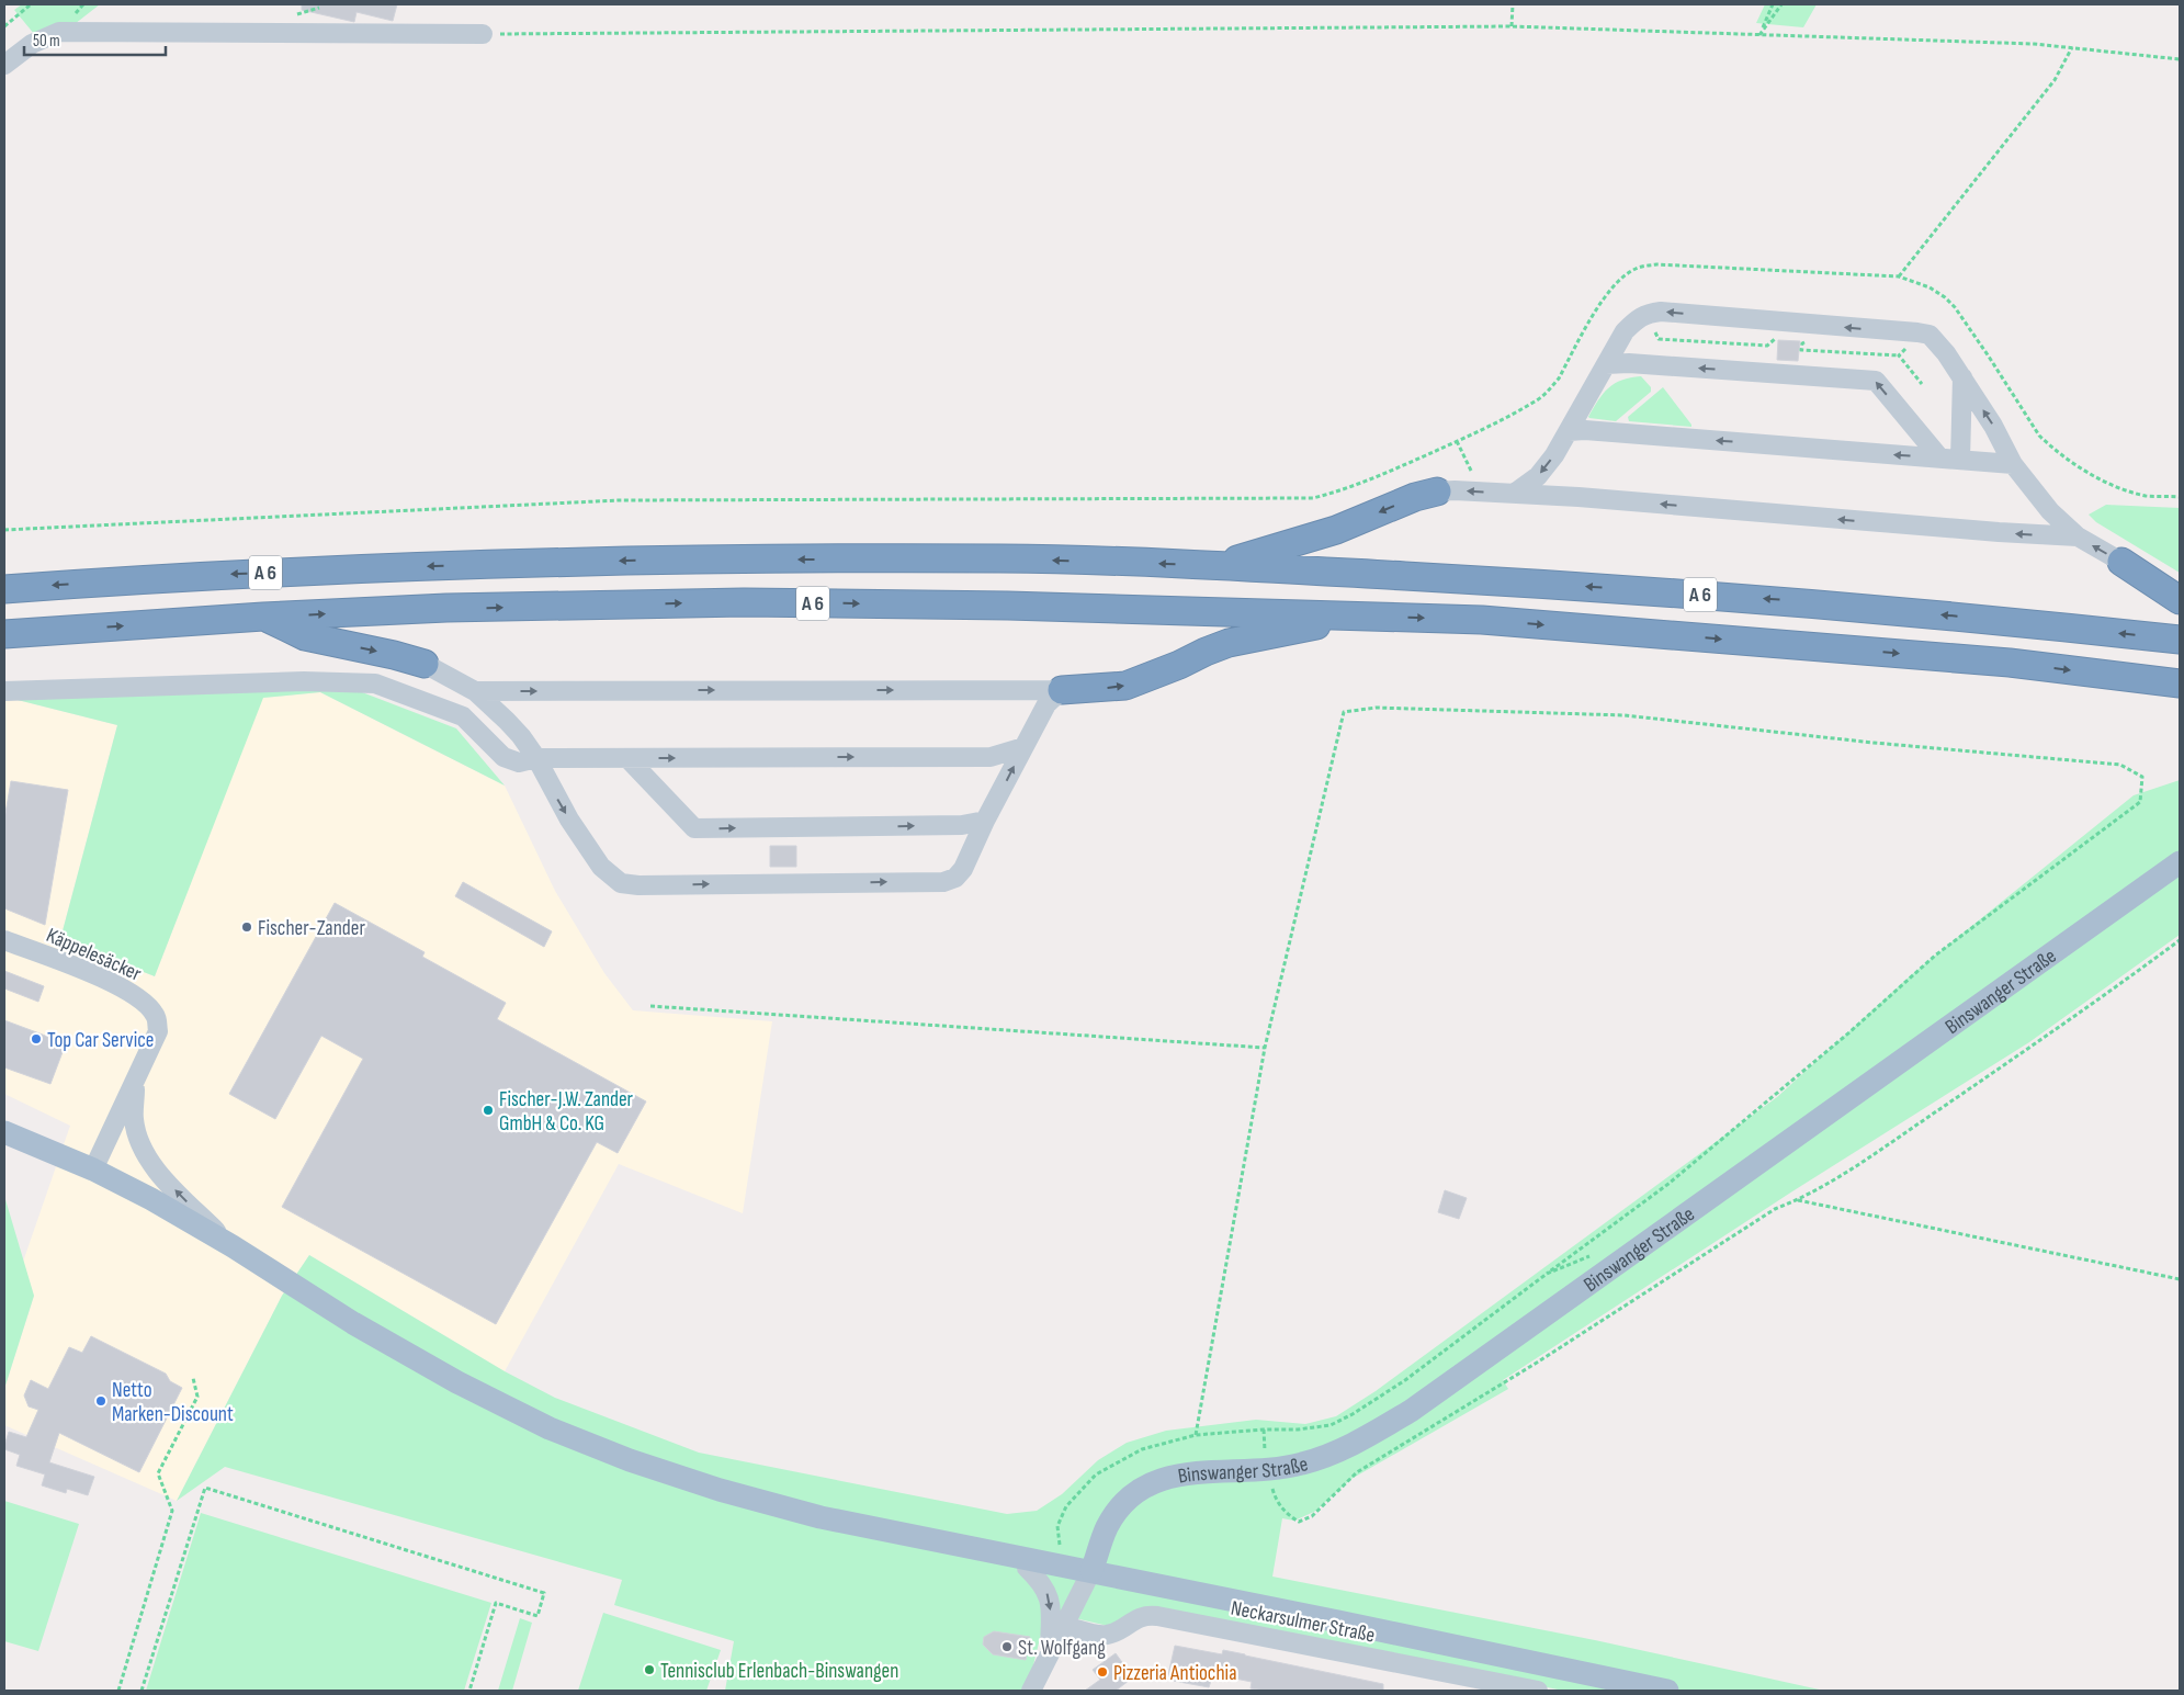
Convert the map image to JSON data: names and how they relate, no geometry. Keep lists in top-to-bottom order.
{
  "streets": {
    "highway": ["A 6"],
    "main road": ["Binswanger Straße"],
    "street": ["Käppelesäcker", "Neckarsulmer Straße"]
  },
  "places": [
    "Fischer-Zander",
    "Top Car Service",
    "Fischer-J.W. Zander GmbH & Co. KG",
    "Netto Marken-Discount",
    "St. Wolfgang",
    "Tennisclub Erlenbach-Binswangen",
    "Pizzeria Antiochia"
  ],
  "scale_bar": "50 m"
}
